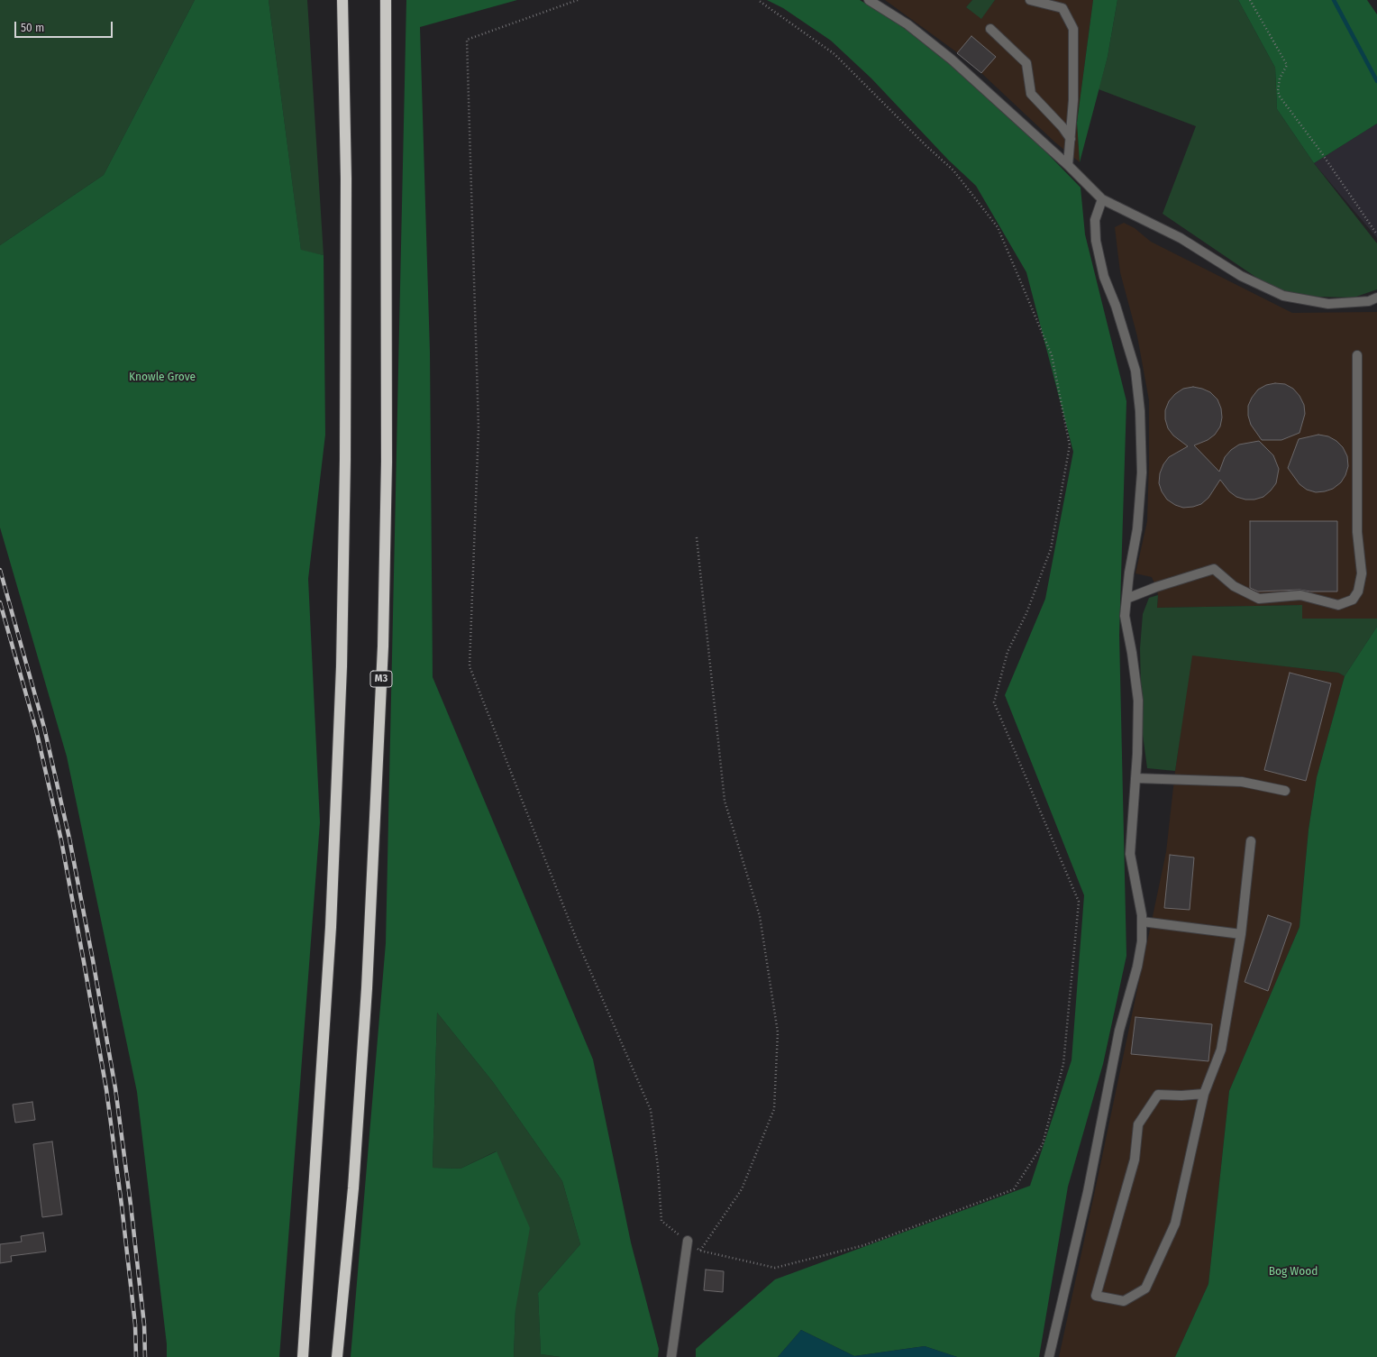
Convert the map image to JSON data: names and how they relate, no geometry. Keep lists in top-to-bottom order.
{
  "streets": {
    "highway": ["M3"]
  },
  "parks": ["Knowle Grove", "Bog Wood"],
  "scale_bar": "50 m"
}
